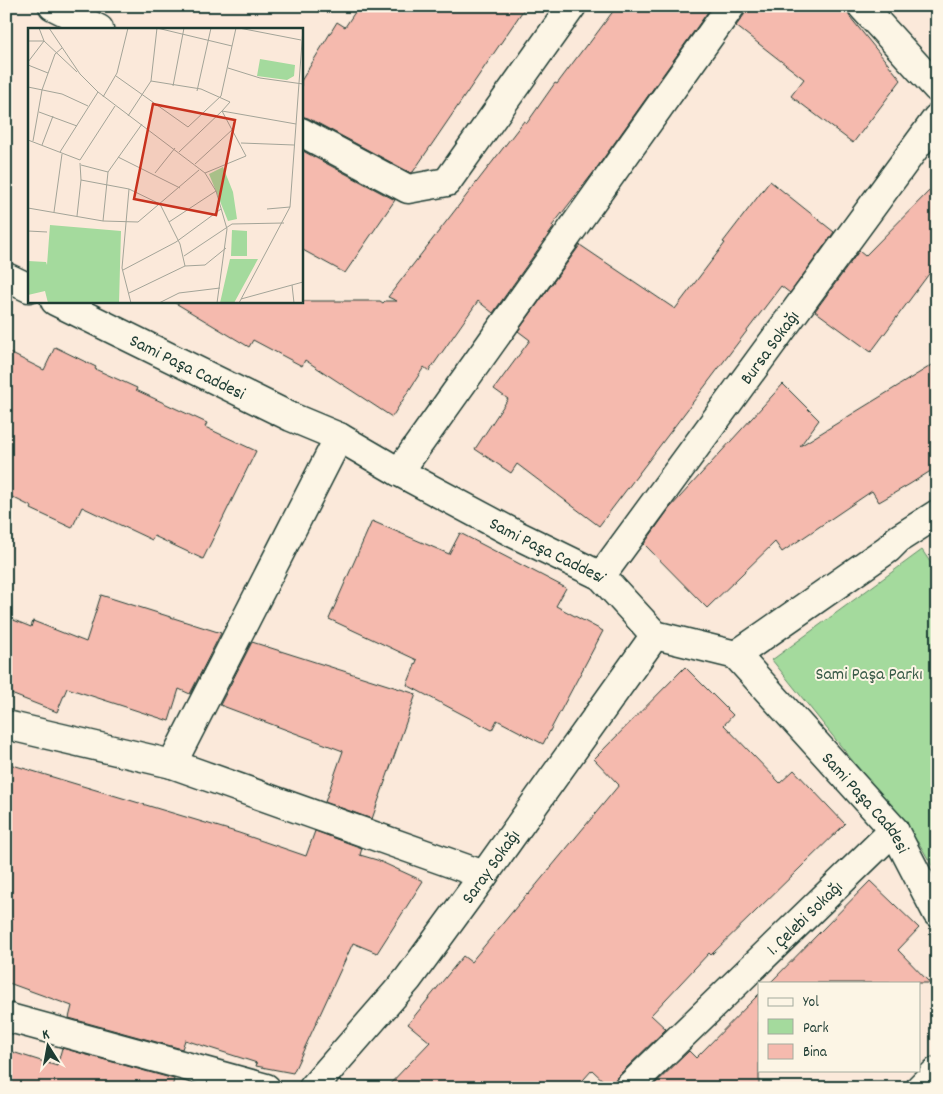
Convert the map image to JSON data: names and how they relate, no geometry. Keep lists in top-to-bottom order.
{
  "streets": {
    "street": [
      "Bursa Sokağı",
      "Sami Paşa Caddesi",
      "Saray Sokağı",
      "1. Çelebi Sokağı"
    ]
  },
  "crossings": [
    ["Bursa Sokağı", "Sami Paşa Caddesi"],
    ["Sami Paşa Caddesi", "Saray Sokağı"],
    ["Sami Paşa Caddesi", "1. Çelebi Sokağı"]
  ],
  "parks": ["Sami Paşa Parkı"],
  "legend": ["Yol", "Park", "Bina"],
  "north": "top"
}
